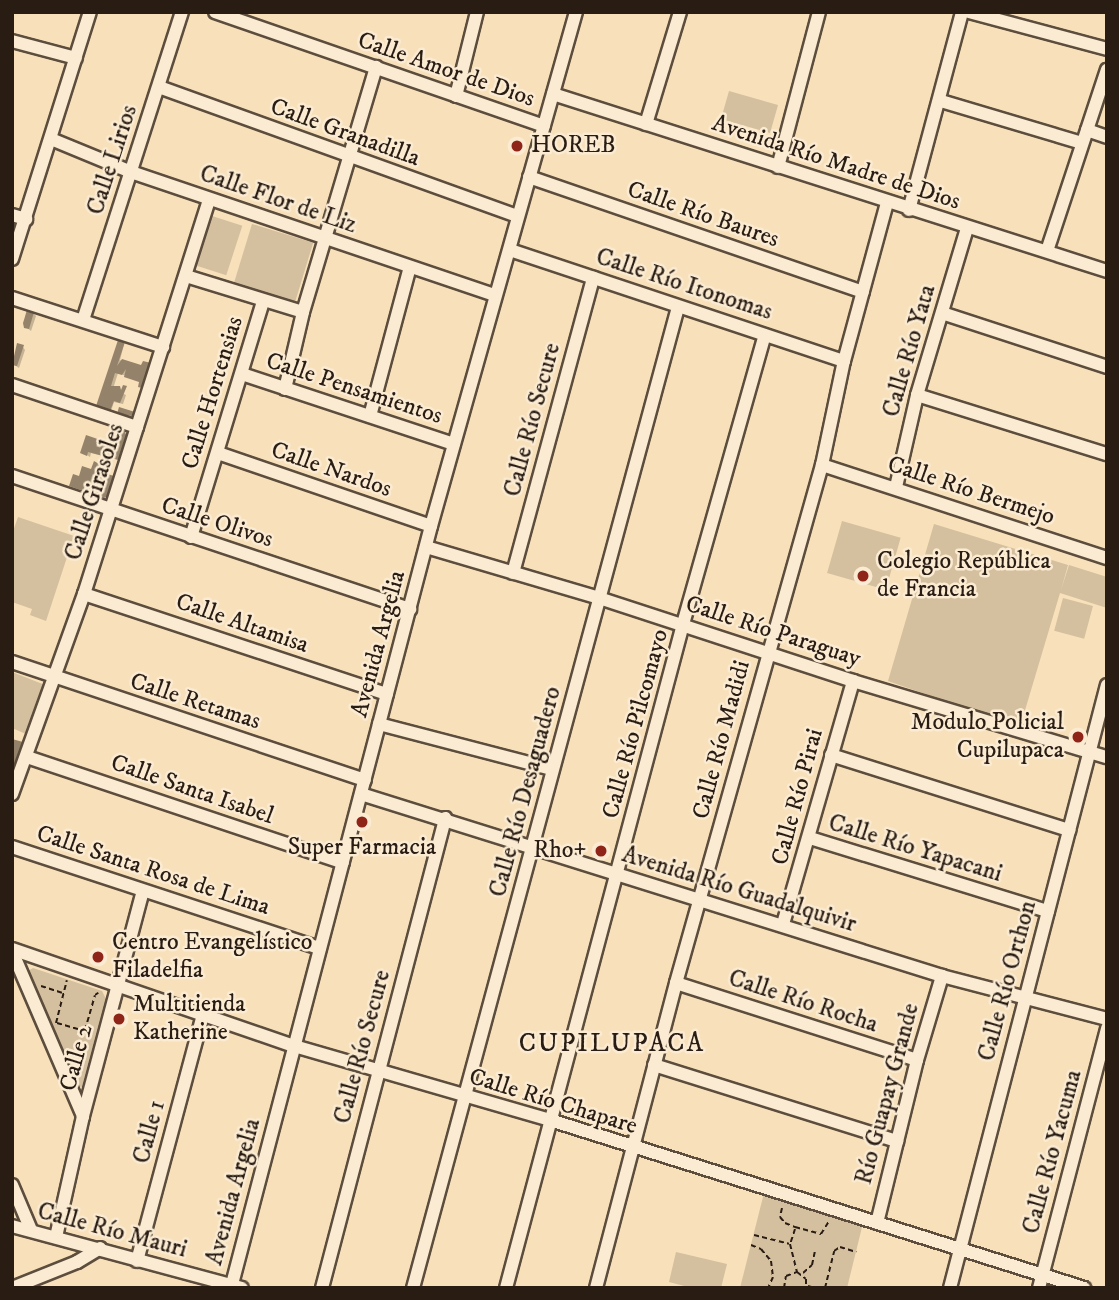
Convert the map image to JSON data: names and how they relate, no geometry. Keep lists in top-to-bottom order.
{
  "streets": {
    "street": [
      "Calle Amor de Dios",
      "Calle Granadilla",
      "Calle Lirios",
      "Avenida Río Madre de Dios",
      "Calle Flor de Liz",
      "Calle Río Baures",
      "Calle Río Itonomas",
      "Calle Río Yata",
      "Calle Pensamientos",
      "Calle Hortensias",
      "Calle Río Secure",
      "Calle Nardos",
      "Calle Río Bermejo",
      "Calle Girasoles",
      "Calle Olivos",
      "Calle Altamisa",
      "Calle Río Paraguay",
      "Avenida Argelia",
      "Calle Retamas",
      "Calle Río Pilcomayo",
      "Calle Río Madidi",
      "Calle Santa Isabel",
      "Calle Río Desaguadero",
      "Calle Río Pirai",
      "Calle Río Yapacani",
      "Calle Santa Rosa de Lima",
      "Avenida Río Guadalquivir",
      "Calle Río Orthon",
      "Calle Río Rocha",
      "Calle 2",
      "Río Guapay Grande",
      "Calle Río Chapare",
      "Calle 1",
      "Calle Río Yacuma",
      "Calle Río Mauri"
    ]
  },
  "crossings": [
    ["Calle Amor de Dios", "Avenida Argelia"],
    ["Calle Granadilla", "Calle Lirios"],
    ["Calle Granadilla", "Avenida Argelia"],
    ["Calle Lirios", "Calle Flor de Liz"],
    ["Avenida Río Madre de Dios", "Calle Río Yata"],
    ["Avenida Río Madre de Dios", "Avenida Argelia"],
    ["Avenida Río Madre de Dios", "Calle Río Madidi"],
    ["Calle Flor de Liz", "Calle Girasoles"],
    ["Calle Flor de Liz", "Avenida Argelia"],
    ["Calle Río Baures", "Avenida Argelia"],
    ["Calle Río Baures", "Calle Río Madidi"],
    ["Calle Río Itonomas", "Calle Río Secure"],
    ["Calle Río Itonomas", "Avenida Argelia"],
    ["Calle Río Itonomas", "Calle Río Pilcomayo"],
    ["Calle Río Itonomas", "Calle Río Madidi"],
    ["Calle Río Itonomas", "Calle Río Desaguadero"],
    ["Calle Río Yata", "Calle Río Bermejo"],
    ["Calle Pensamientos", "Calle Hortensias"],
    ["Calle Pensamientos", "Avenida Argelia"],
    ["Calle Hortensias", "Calle Nardos"],
    ["Calle Hortensias", "Calle Olivos"],
    ["Calle Río Secure", "Calle Río Paraguay"],
    ["Calle Río Secure", "Avenida Río Guadalquivir"],
    ["Calle Río Secure", "Calle Río Chapare"],
    ["Calle Nardos", "Avenida Argelia"],
    ["Calle Río Bermejo", "Calle Río Madidi"],
    ["Calle Girasoles", "Calle Olivos"],
    ["Calle Girasoles", "Calle Altamisa"],
    ["Calle Girasoles", "Calle Retamas"],
    ["Calle Girasoles", "Calle Santa Isabel"],
    ["Calle Olivos", "Avenida Argelia"],
    ["Calle Altamisa", "Avenida Argelia"],
    ["Calle Río Paraguay", "Avenida Argelia"],
    ["Calle Río Paraguay", "Calle Río Pilcomayo"],
    ["Calle Río Paraguay", "Calle Río Madidi"],
    ["Calle Río Paraguay", "Calle Río Desaguadero"],
    ["Calle Río Paraguay", "Calle Río Pirai"],
    ["Calle Río Paraguay", "Calle Río Orthon"],
    ["Avenida Argelia", "Calle Retamas"],
    ["Avenida Argelia", "Calle Santa Isabel"],
    ["Avenida Argelia", "Calle Santa Rosa de Lima"],
    ["Avenida Argelia", "Avenida Río Guadalquivir"],
    ["Avenida Argelia", "Calle Río Chapare"],
    ["Avenida Argelia", "Calle Río Mauri"],
    ["Calle Río Pilcomayo", "Avenida Río Guadalquivir"],
    ["Calle Río Pilcomayo", "Calle Río Chapare"],
    ["Calle Río Madidi", "Avenida Río Guadalquivir"],
    ["Calle Río Madidi", "Calle Río Rocha"],
    ["Calle Río Madidi", "Calle Río Chapare"],
    ["Calle Río Desaguadero", "Avenida Río Guadalquivir"],
    ["Calle Río Desaguadero", "Calle Río Chapare"],
    ["Calle Río Pirai", "Calle Río Yapacani"],
    ["Calle Río Pirai", "Avenida Río Guadalquivir"],
    ["Calle Río Yapacani", "Calle Río Orthon"],
    ["Calle Santa Rosa de Lima", "Calle 2"],
    ["Avenida Río Guadalquivir", "Calle Río Orthon"],
    ["Avenida Río Guadalquivir", "Río Guapay Grande"],
    ["Calle Río Orthon", "Calle Río Chapare"],
    ["Calle Río Rocha", "Río Guapay Grande"],
    ["Calle 2", "Calle Río Chapare"],
    ["Calle 2", "Calle Río Mauri"],
    ["Río Guapay Grande", "Calle Río Chapare"],
    ["Calle Río Chapare", "Calle 1"],
    ["Calle Río Chapare", "Calle Río Yacuma"],
    ["Calle 1", "Calle Río Mauri"]
  ],
  "districts": ["CUPILUPACA"],
  "places": [
    "HOREB",
    "Colegio República de Francia",
    "Modulo Policial Cupilupaca",
    "Super Farmacia",
    "Rho+",
    "Centro Evangelístico Filadelfia",
    "Multitienda Katherine"
  ]
}
